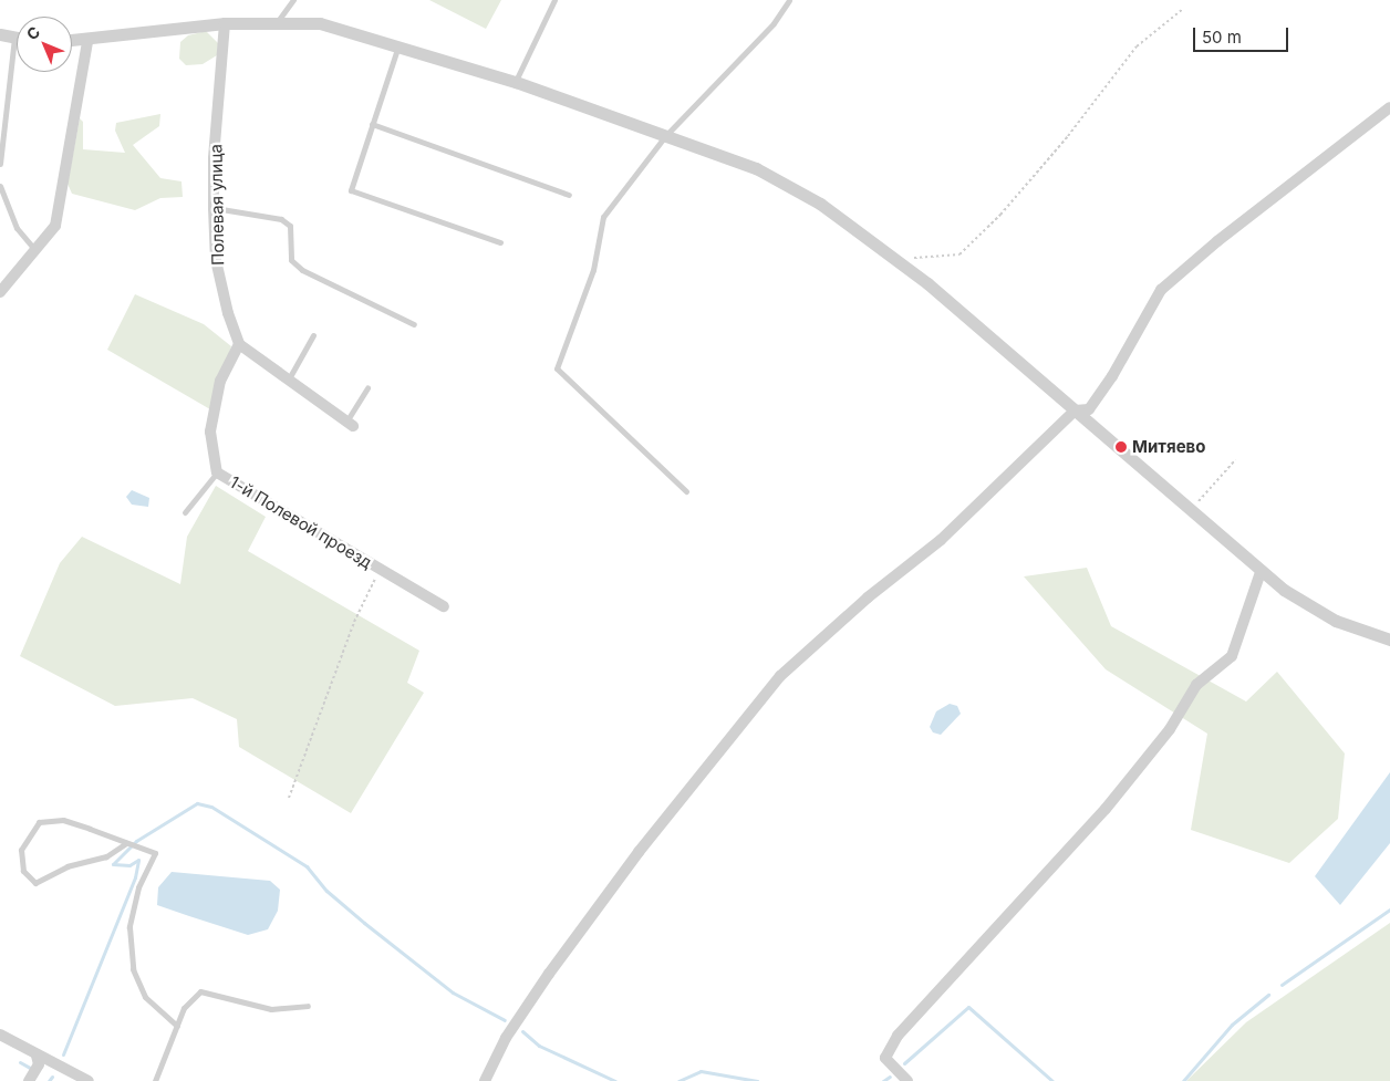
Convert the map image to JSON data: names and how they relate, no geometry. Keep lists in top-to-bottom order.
{
  "streets": {
    "street": ["Полевая улица", "1-й Полевой проезд"]
  },
  "crossings": [
    ["Полевая улица", "1-й Полевой проезд"]
  ],
  "places": ["Митяево"],
  "scale_bar": "50 m",
  "north": "top left"
}
